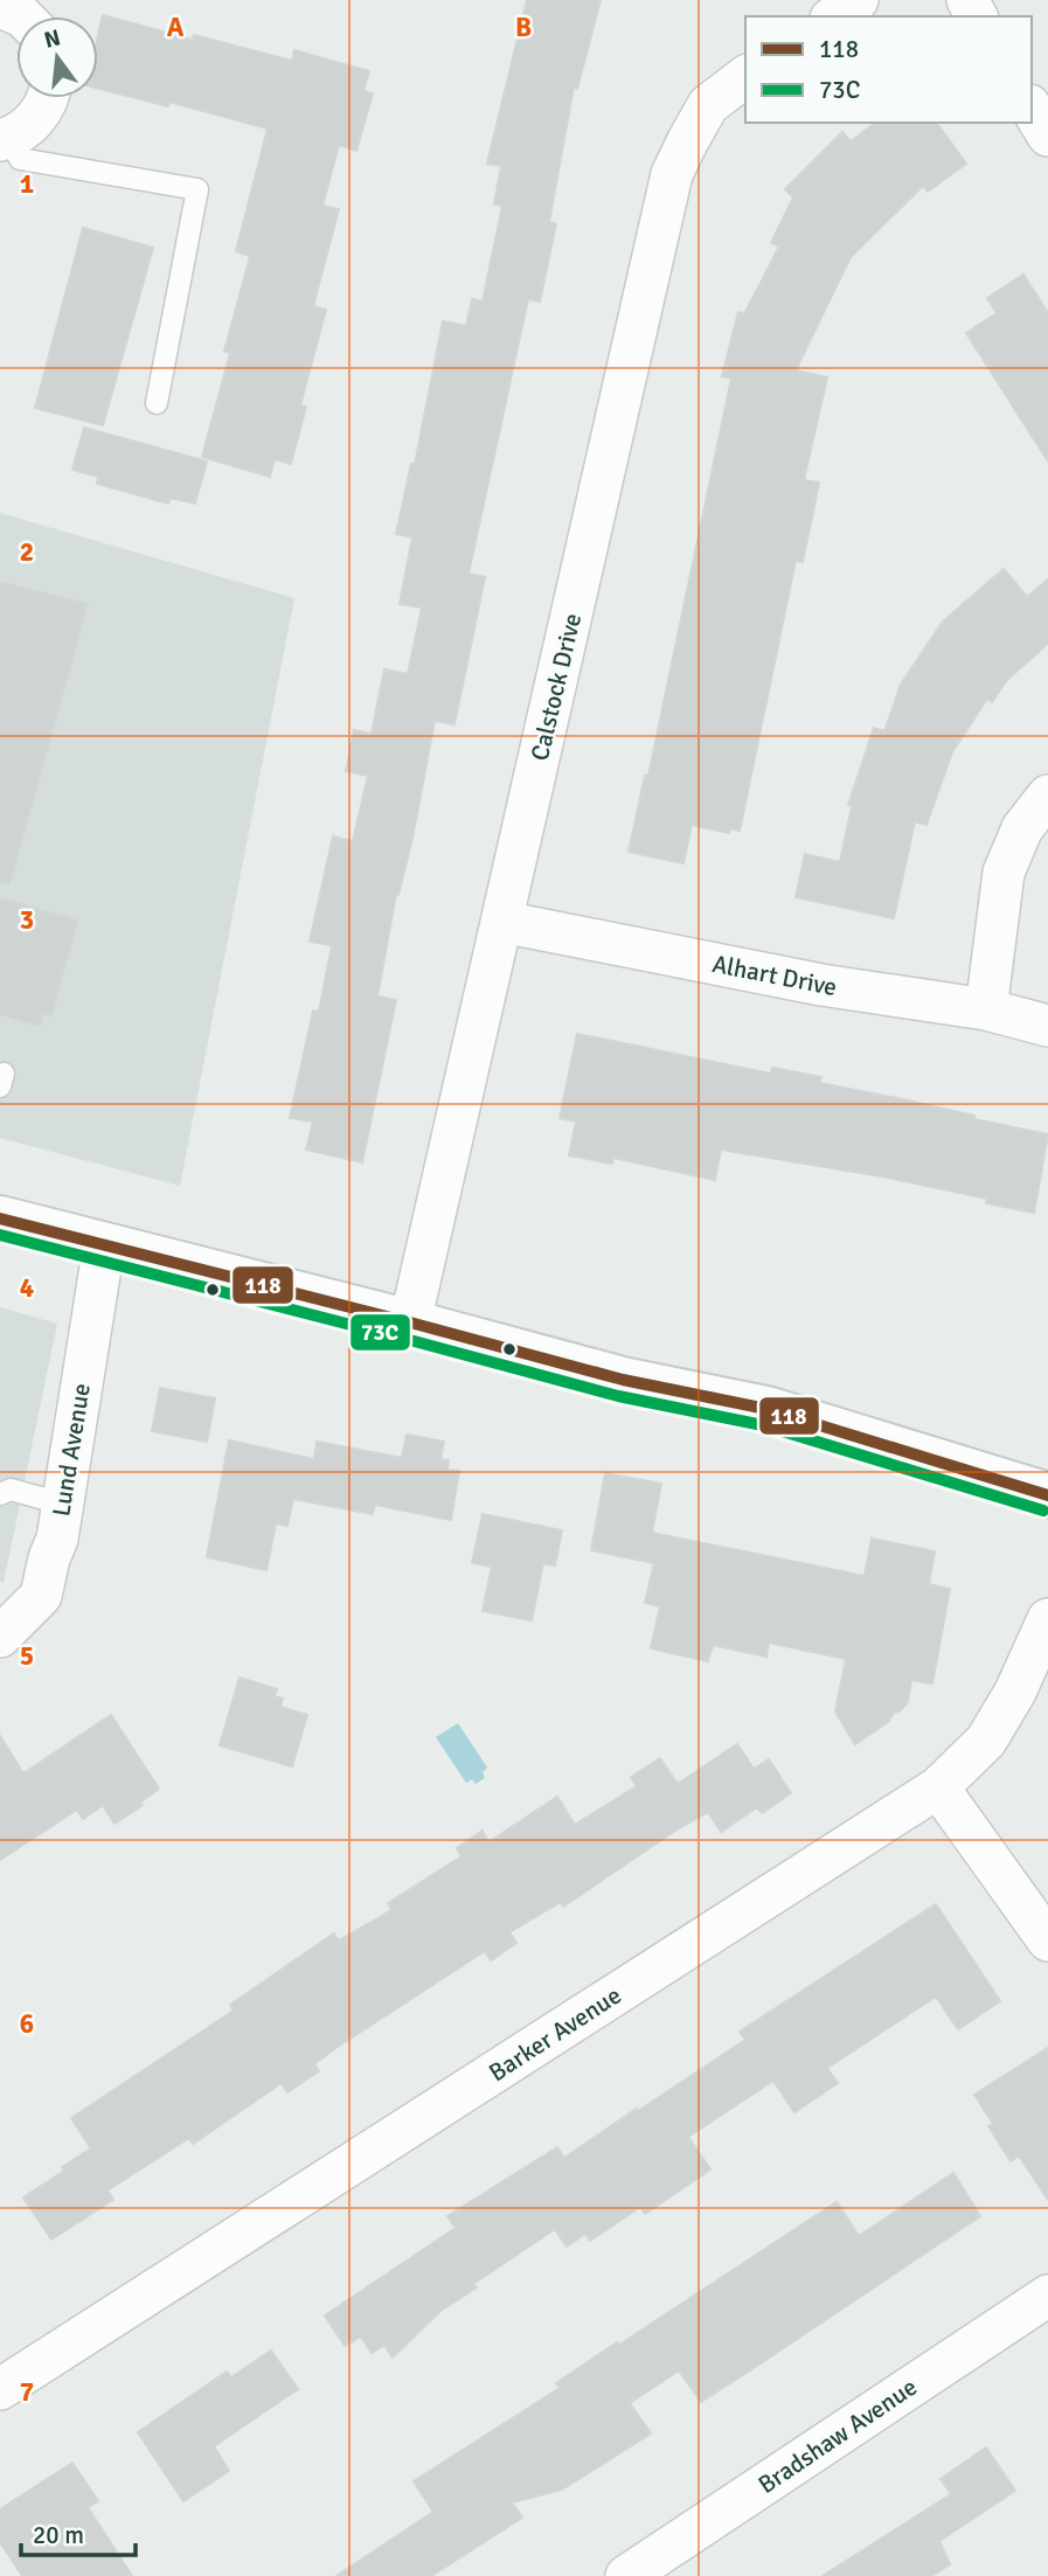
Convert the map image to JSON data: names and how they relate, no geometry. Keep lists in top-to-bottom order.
{
  "streets": {
    "street": [
      "Calstock Drive",
      "Alhart Drive",
      "Lund Avenue",
      "Barker Avenue",
      "Bradshaw Avenue"
    ]
  },
  "crossings": [
    ["Calstock Drive", "Alhart Drive"]
  ],
  "lines": ["transit line 118", "transit line 73C"],
  "legend": ["118", "73C"],
  "scale_bar": "20 m",
  "north": "top",
  "grid": {
    "columns": ["A", "B"],
    "rows": [
      "1",
      "2",
      "3",
      "4",
      "5",
      "6",
      "7"
    ]
  }
}
